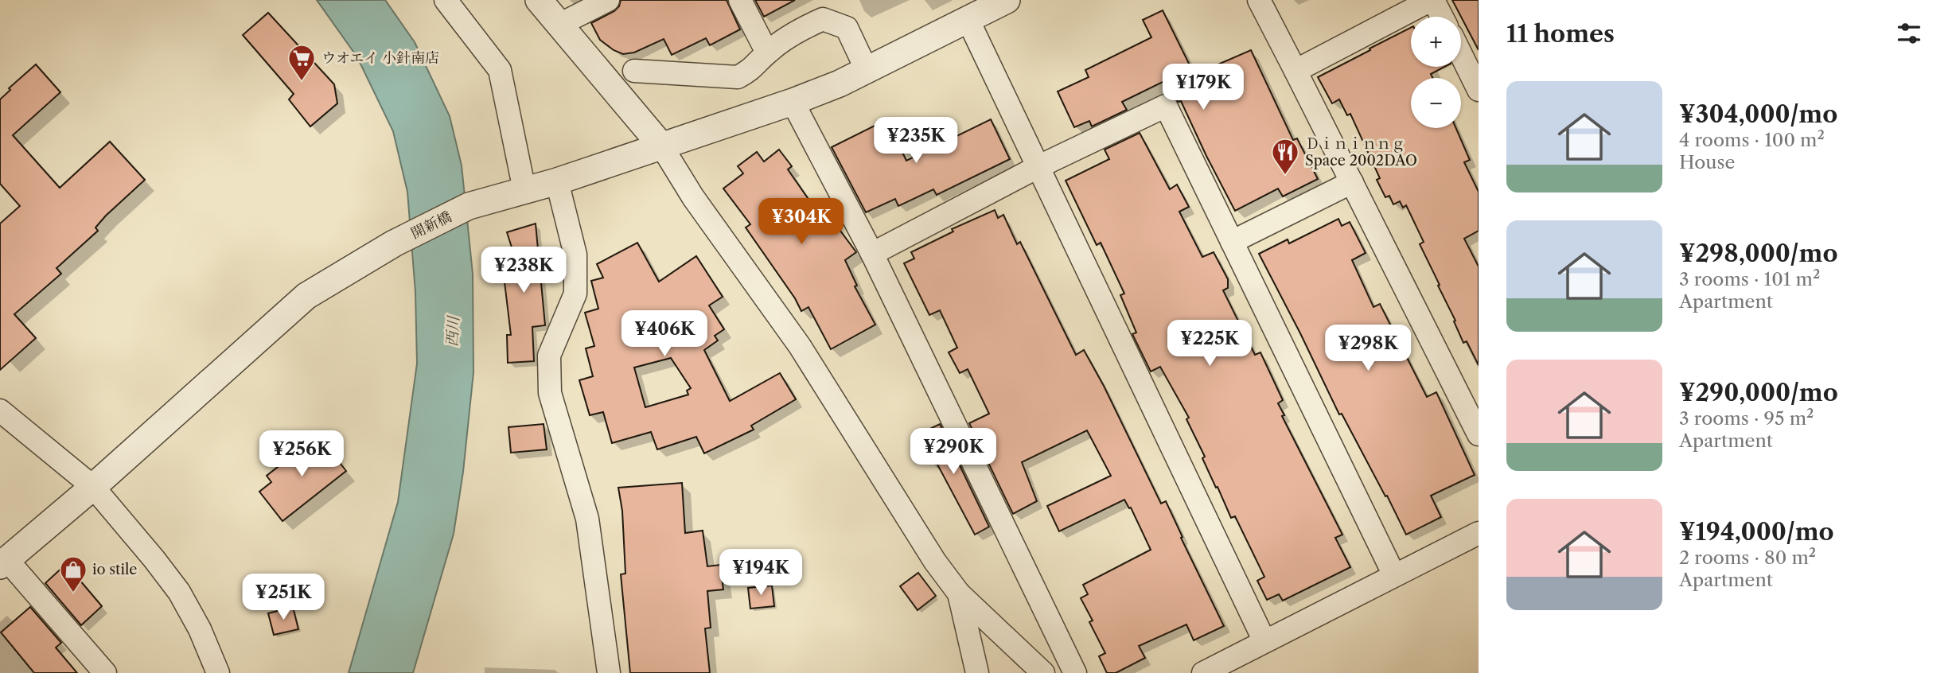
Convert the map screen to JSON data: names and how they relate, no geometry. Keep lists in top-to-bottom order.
{
  "streets": {
    "street": ["開新橋"]
  },
  "water": ["西川"],
  "places": {
    "supermarket": ["ウオエイ 小針南店"],
    "restaurant": ["Ｄｉｎｉｎｎｇ Space 2002DAO"],
    "shop": ["io stile"]
  },
  "page": {
    "heading": "11 homes",
    "map_buttons": ["+", "−"],
    "price": [
      "¥179K",
      "¥235K",
      "¥304K",
      "¥238K",
      "¥406K",
      "¥225K",
      "¥298K",
      "¥290K",
      "¥256K",
      "¥194K",
      "¥251K"
    ],
    "list": [
      {
        "name": "¥304,000/mo",
        "note": "4 rooms · 100 m² · House"
      },
      {
        "name": "¥298,000/mo",
        "note": "3 rooms · 101 m² · Apartment"
      },
      {
        "name": "¥290,000/mo",
        "note": "3 rooms · 95 m² · Apartment"
      },
      {
        "name": "¥194,000/mo",
        "note": "2 rooms · 80 m² · Apartment"
      }
    ]
  }
}
